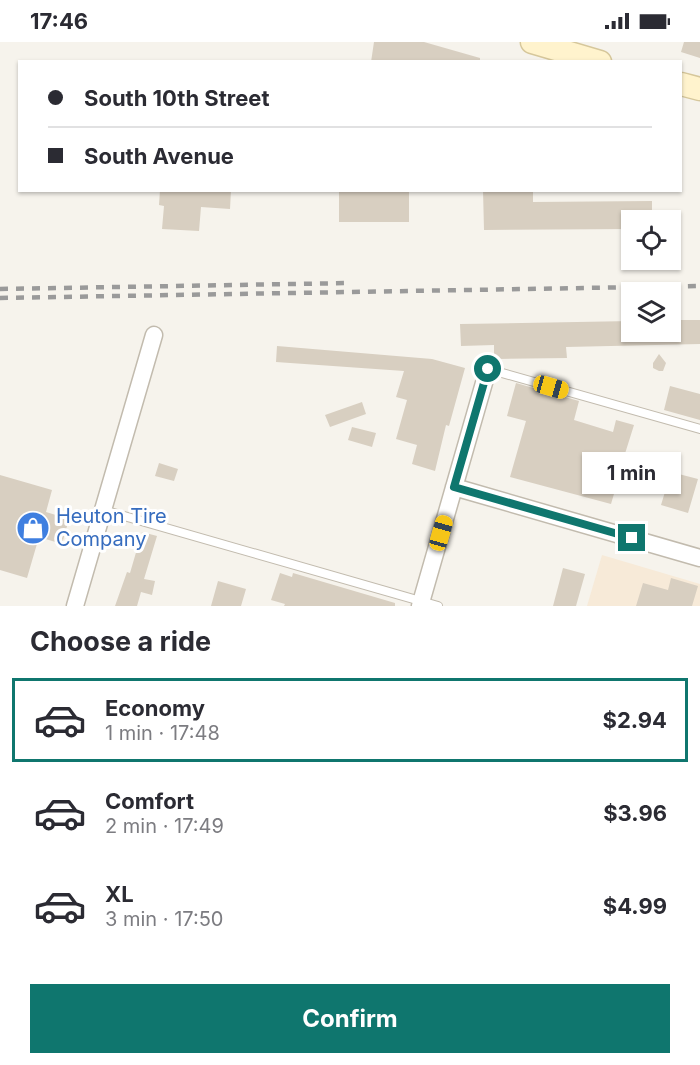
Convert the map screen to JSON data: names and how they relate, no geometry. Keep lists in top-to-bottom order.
{
  "places": {
    "shop": ["Heuton Tire Company"]
  },
  "page": {
    "status": "17:46",
    "banner": ["South 10th Street", "South Avenue"],
    "bubble": "1 min",
    "heading": "Choose a ride",
    "list": [
      {
        "name": "Economy",
        "note": "1 min · 17:48",
        "value": "$2.94"
      },
      {
        "name": "Comfort",
        "note": "2 min · 17:49",
        "value": "$3.96"
      },
      {
        "name": "XL",
        "note": "3 min · 17:50",
        "value": "$4.99"
      }
    ],
    "buttons": "Confirm"
  }
}
